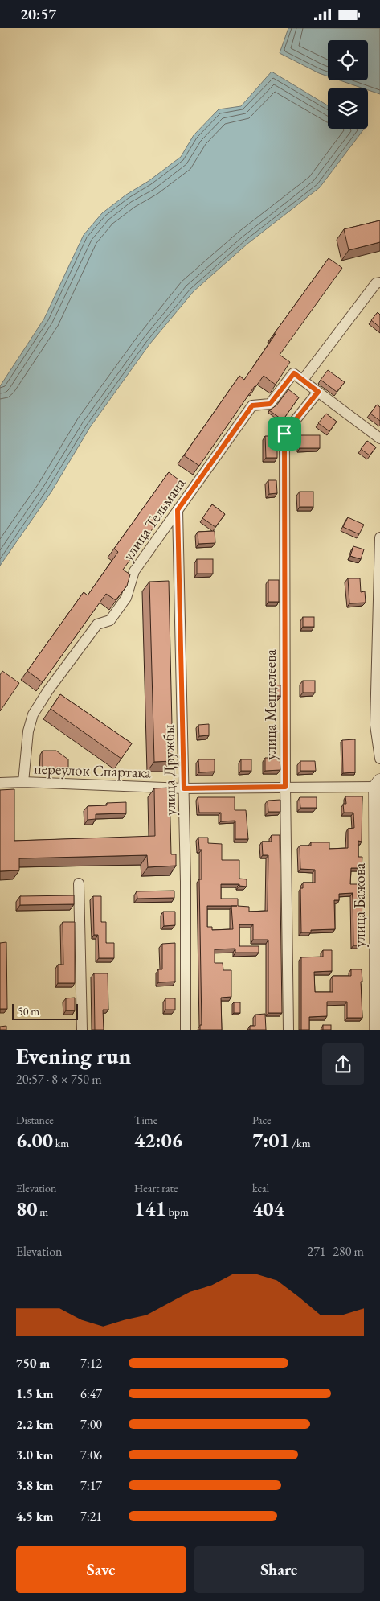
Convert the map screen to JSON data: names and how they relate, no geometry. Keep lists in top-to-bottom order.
{
  "streets": {
    "main road": ["улица Бажова"],
    "street": [
      "улица Тельмана",
      "улица Менделеева",
      "переулок Спартака",
      "улица Дружбы"
    ]
  },
  "crossings": [
    ["улица Тельмана", "переулок Спартака"],
    ["улица Тельмана", "улица Дружбы"],
    ["улица Менделеева", "переулок Спартака"],
    ["переулок Спартака", "улица Дружбы"],
    ["переулок Спартака", "улица Бажова"]
  ],
  "scale_bar": "50 m",
  "page": {
    "status": "20:57",
    "scale": "50 m",
    "heading": ["Evening run", "20:57 · 8 × 750 m"],
    "stats": [
      ["Distance", "6.00 km"],
      ["Time", "42:06"],
      ["Pace", "7:01 /km"],
      ["Elevation", "80 m"],
      ["Heart rate", "141 bpm"],
      ["kcal", "404"]
    ],
    "chart": ["Elevation", "271–280 m"],
    "list": [
      {
        "name": "750 m",
        "note": "7:12"
      },
      {
        "name": "1.5 km",
        "note": "6:47"
      },
      {
        "name": "2.2 km",
        "note": "7:00"
      },
      {
        "name": "3.0 km",
        "note": "7:06"
      },
      {
        "name": "3.8 km",
        "note": "7:17"
      },
      {
        "name": "4.5 km",
        "note": "7:21"
      }
    ],
    "buttons": ["Save", "Share"]
  }
}
